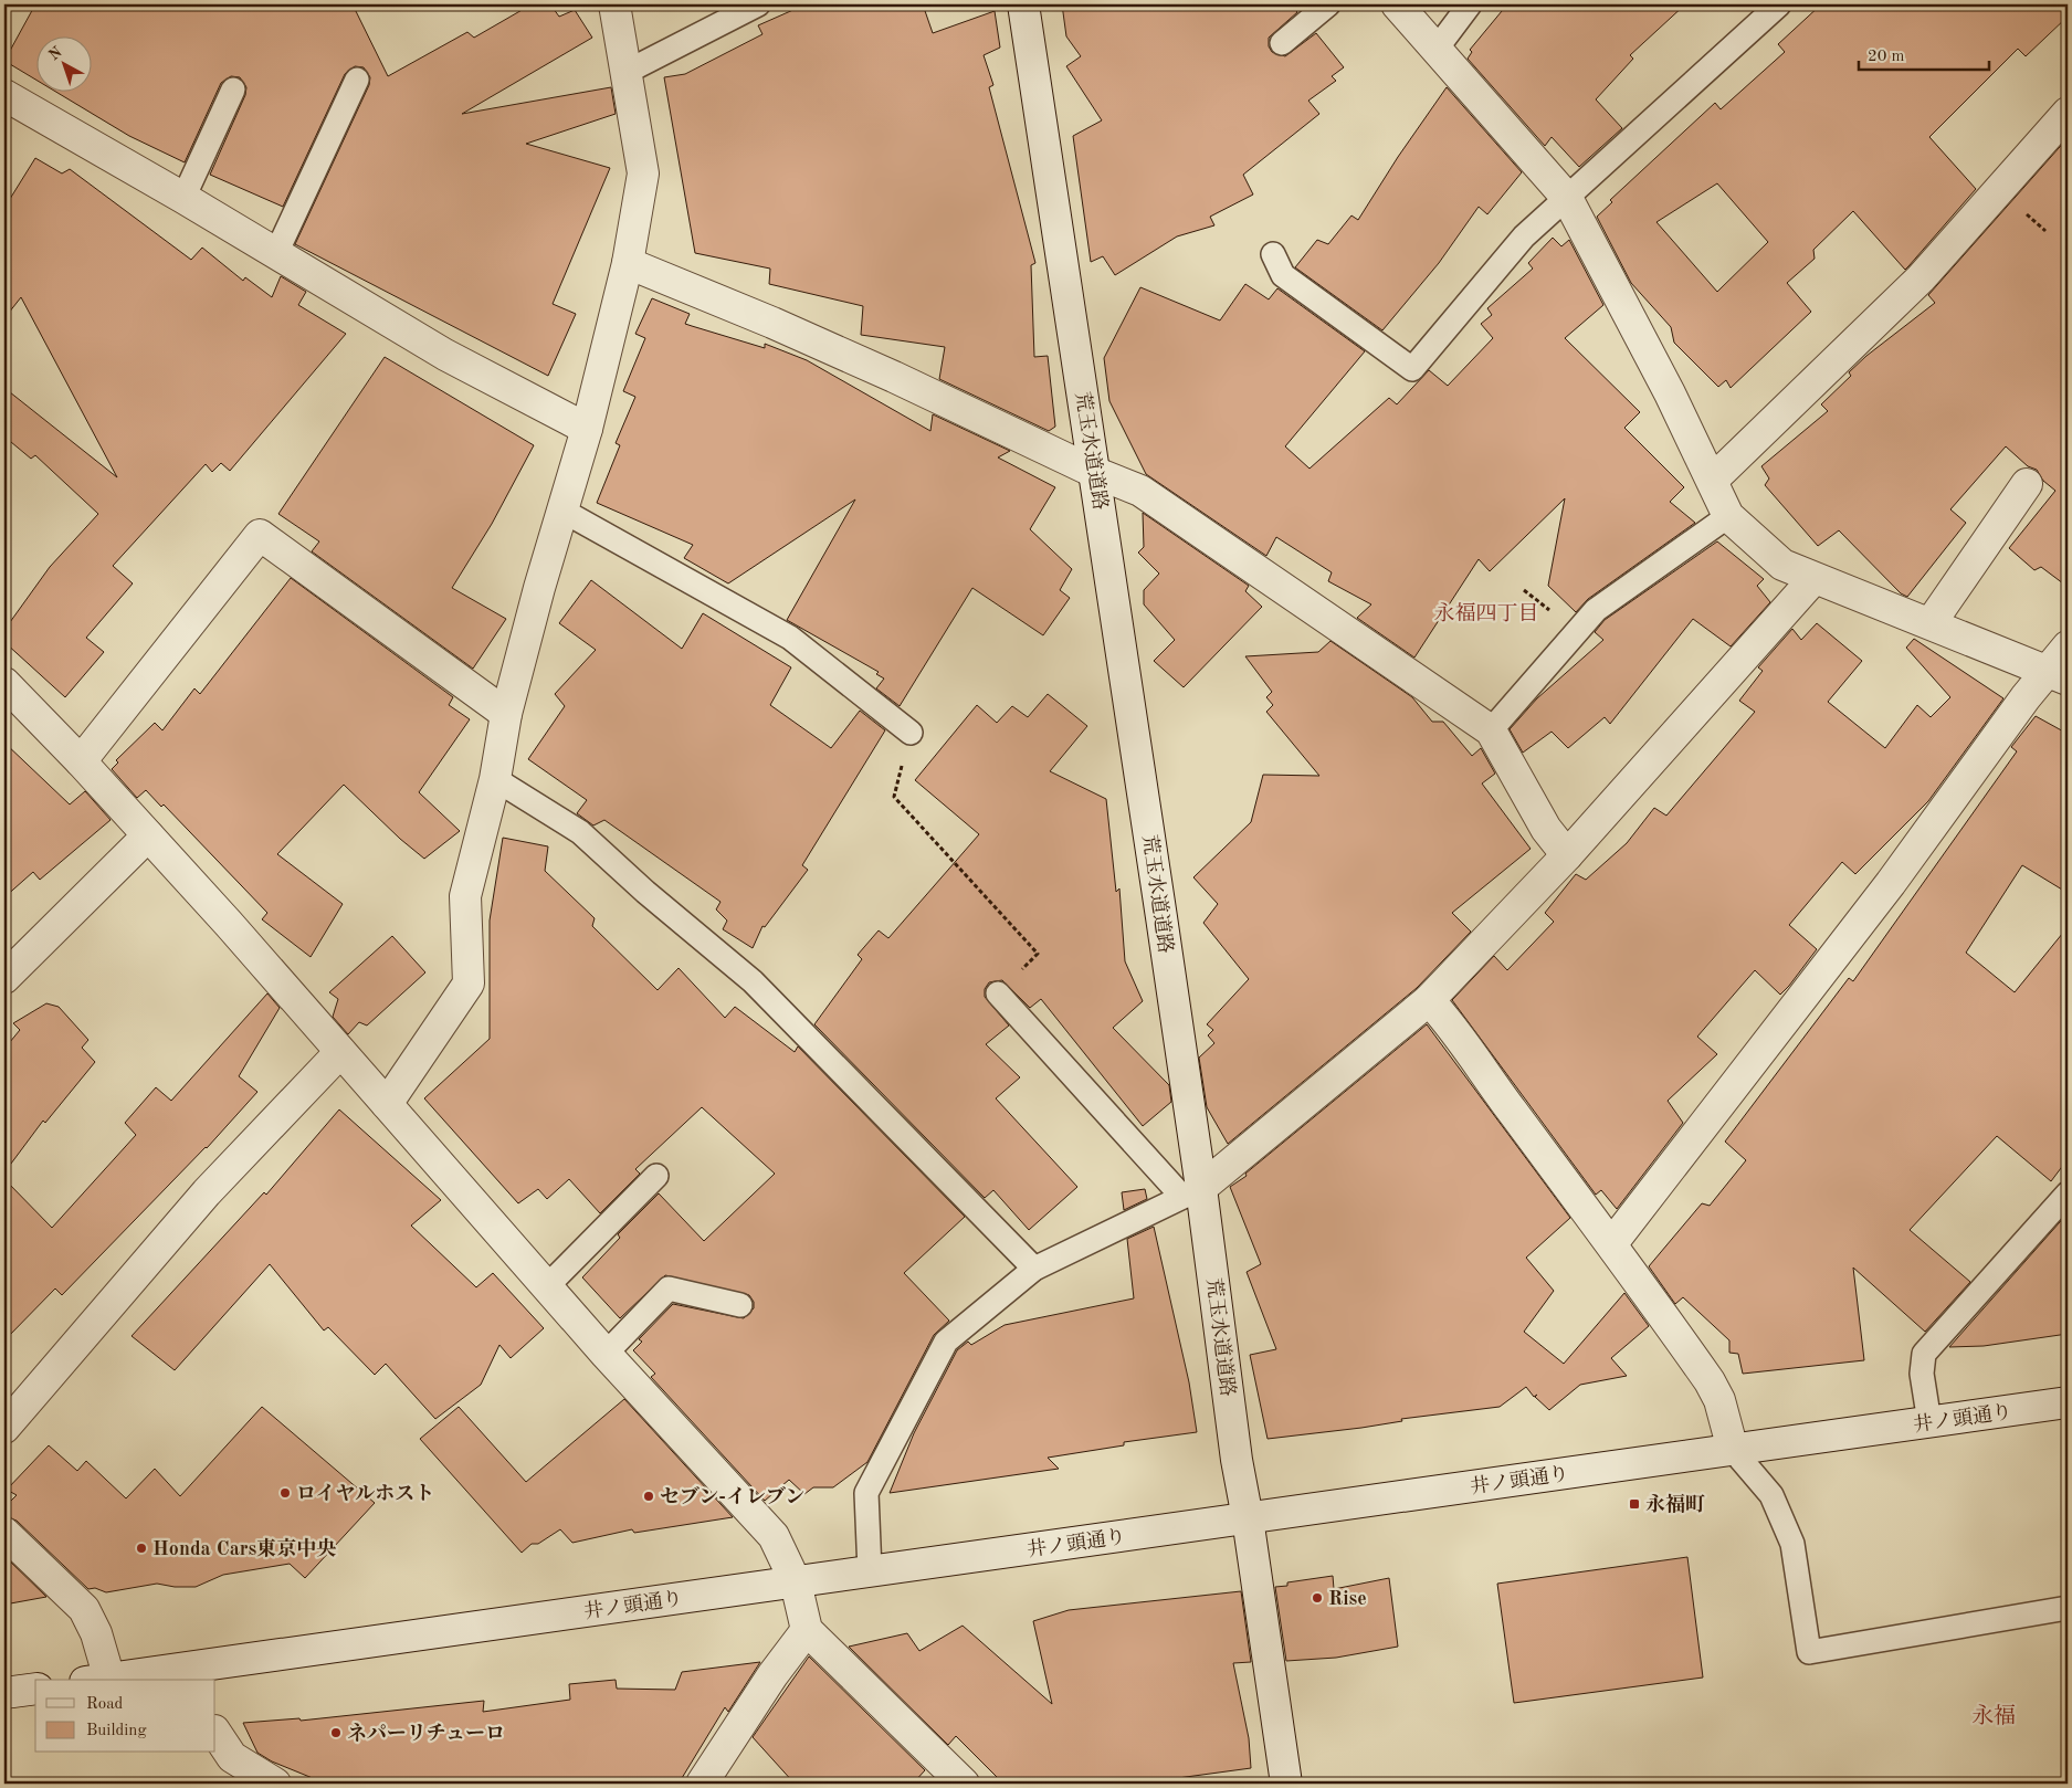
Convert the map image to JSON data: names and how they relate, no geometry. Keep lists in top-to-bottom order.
{
  "streets": {
    "street": ["荒玉水道道路", "井ノ頭通り"]
  },
  "crossings": [
    ["荒玉水道道路", "井ノ頭通り"]
  ],
  "districts": ["永福四丁目", "永福"],
  "places": {
    "other": [
      "ロイヤルホスト",
      "セブン-イレブン",
      "Honda Cars東京中央",
      "Rise",
      "ネパーリチューロ"
    ],
    "transit": ["永福町"]
  },
  "legend": ["Road", "Building"],
  "scale_bar": "20 m",
  "north": "top left"
}
